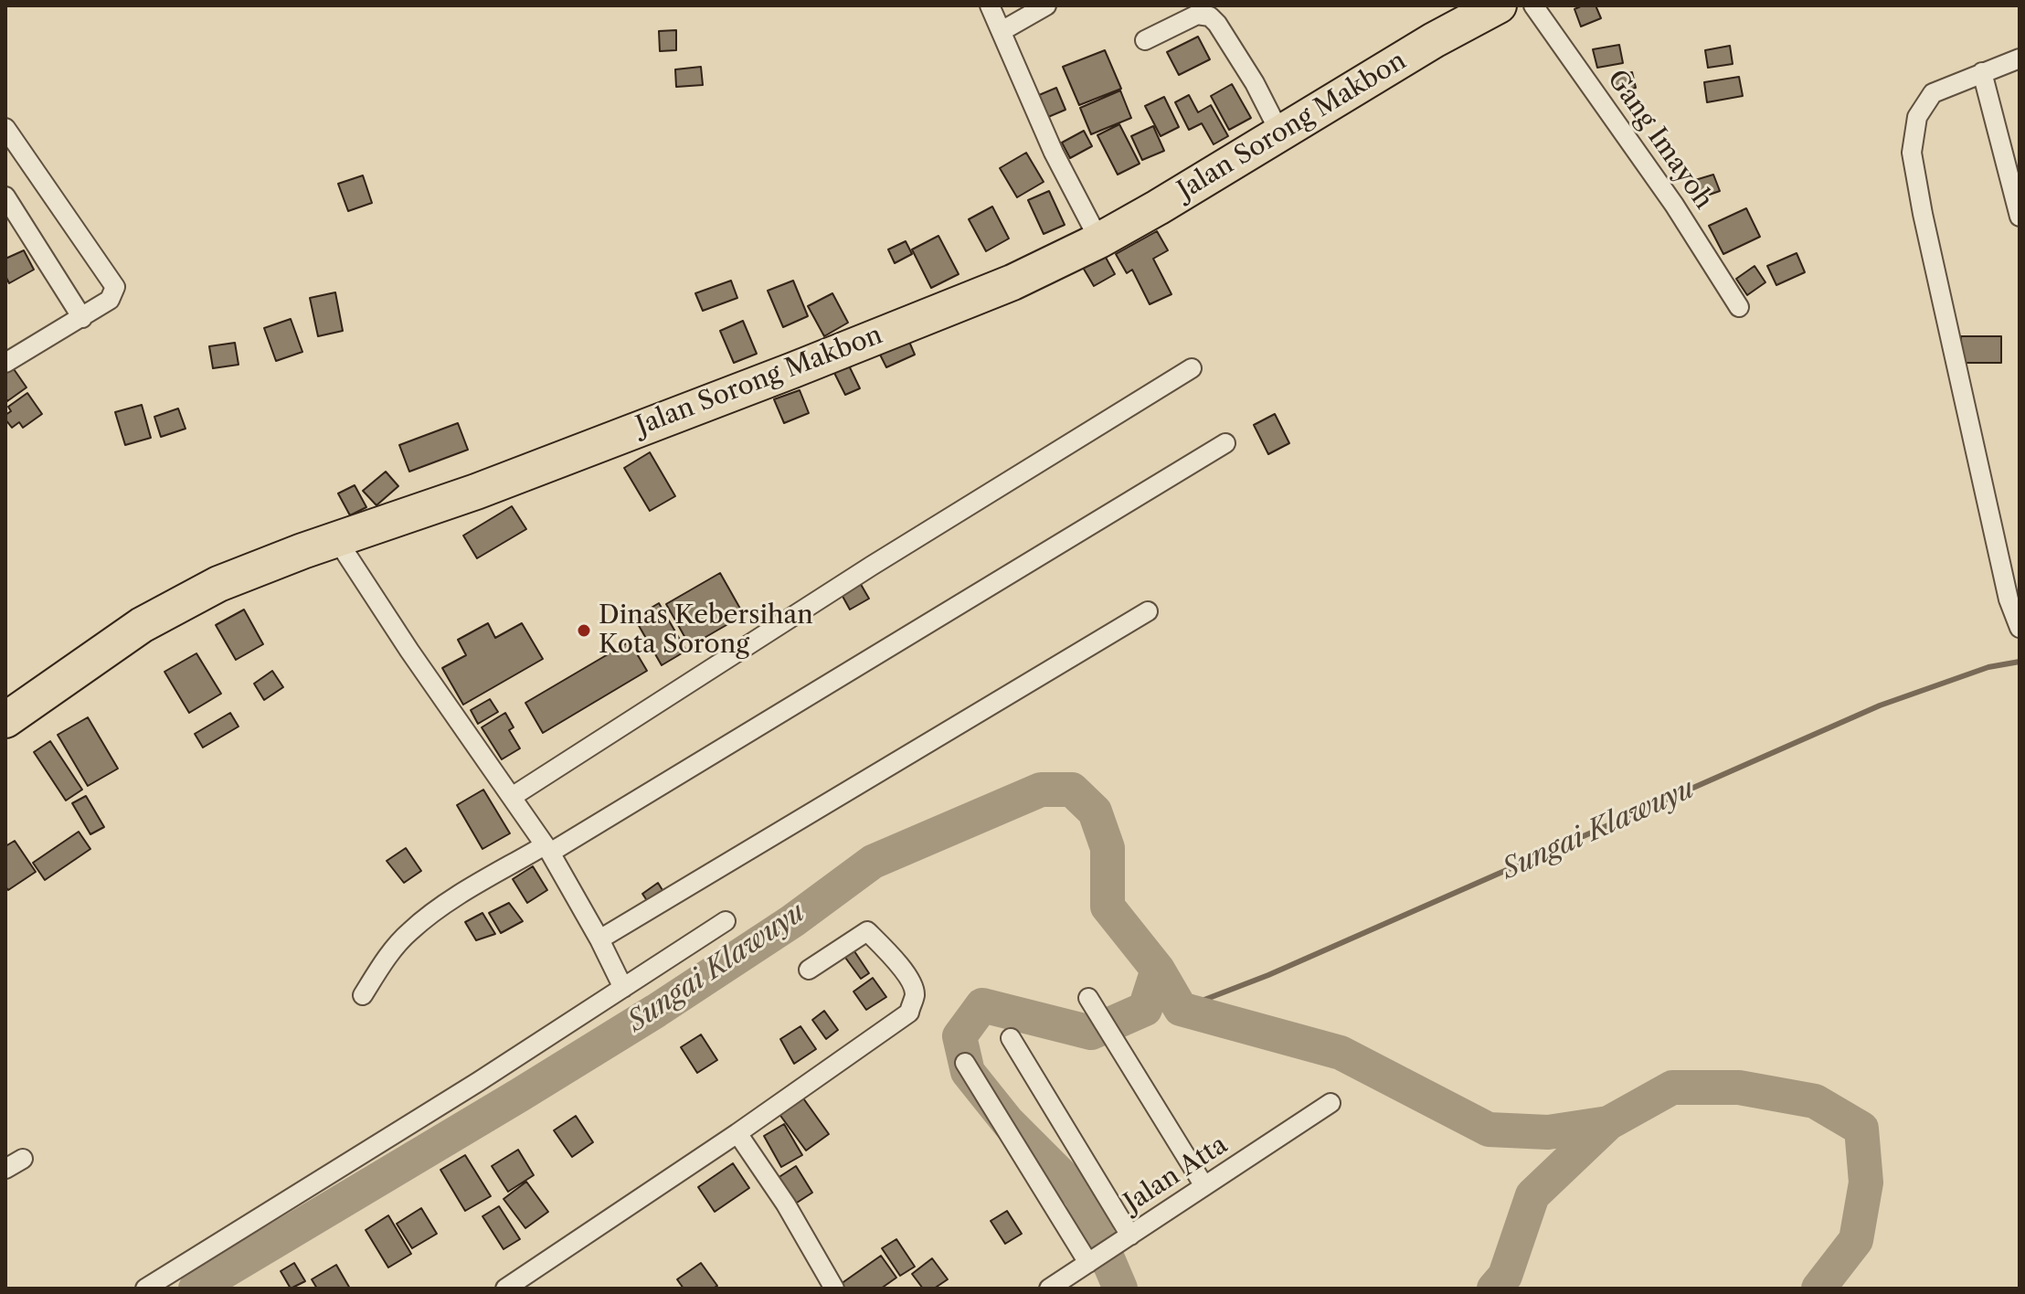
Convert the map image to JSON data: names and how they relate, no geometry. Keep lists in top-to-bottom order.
{
  "streets": {
    "highway": ["Jalan Sorong Makbon"],
    "street": ["Gang Imayoh", "Jalan Atta"]
  },
  "water": ["Sungai Klawuyu"],
  "places": ["Dinas Kebersihan Kota Sorong"]
}
